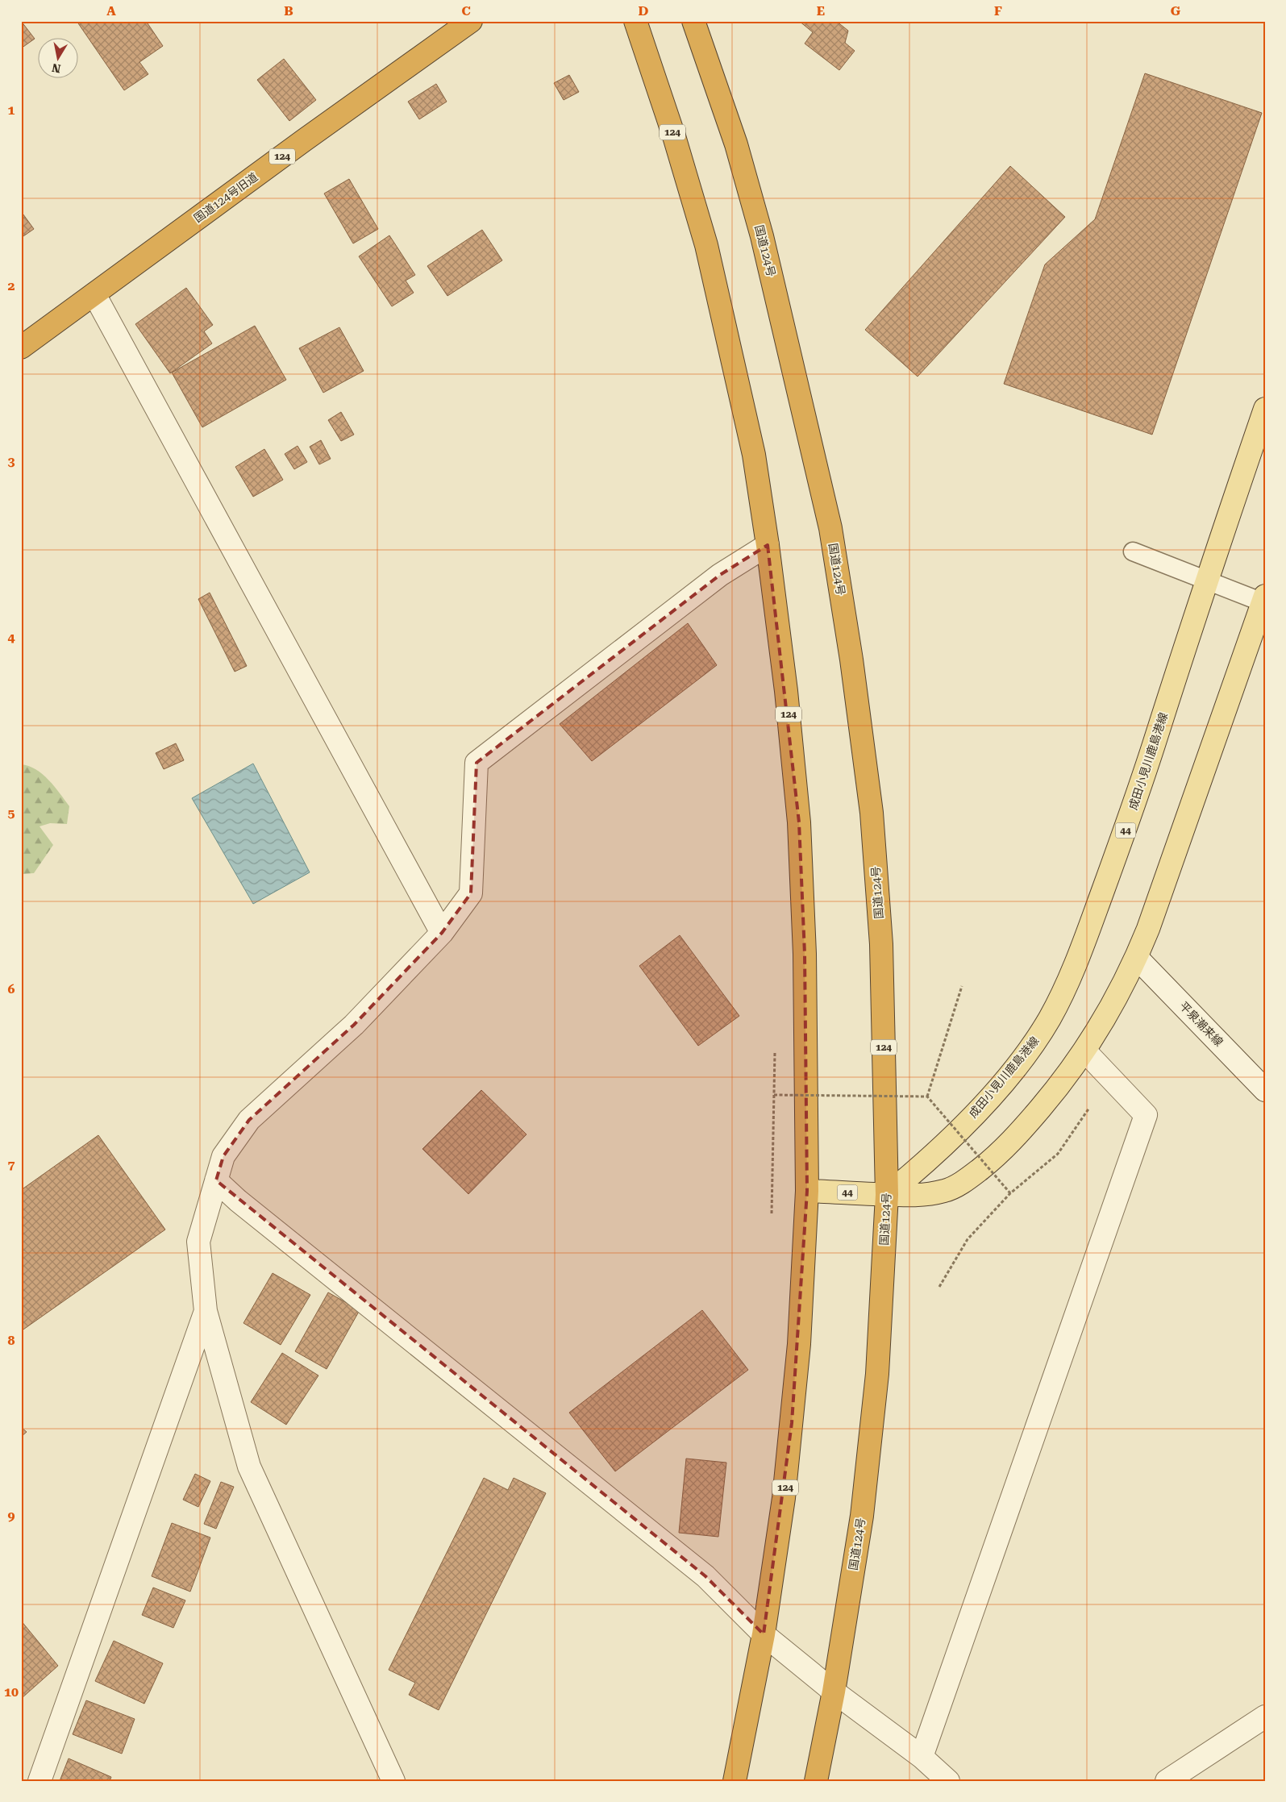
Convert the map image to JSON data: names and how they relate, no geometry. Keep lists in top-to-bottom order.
{
  "streets": {
    "highway": ["124", "国道124号旧道", "国道124号"],
    "main road": ["成田小見川鹿島港線", "44"],
    "street": ["平泉潮来線"]
  },
  "crossings": [
    ["124", "44"],
    ["国道124号", "成田小見川鹿島港線"],
    ["国道124号", "44"],
    ["成田小見川鹿島港線", "44"],
    ["44", "平泉潮来線"]
  ],
  "north": "bottom",
  "grid": {
    "columns": [
      "A",
      "B",
      "C",
      "D",
      "E",
      "F",
      "G"
    ],
    "rows": [
      "1",
      "2",
      "3",
      "4",
      "5",
      "6",
      "7",
      "8",
      "9",
      "10"
    ]
  }
}
